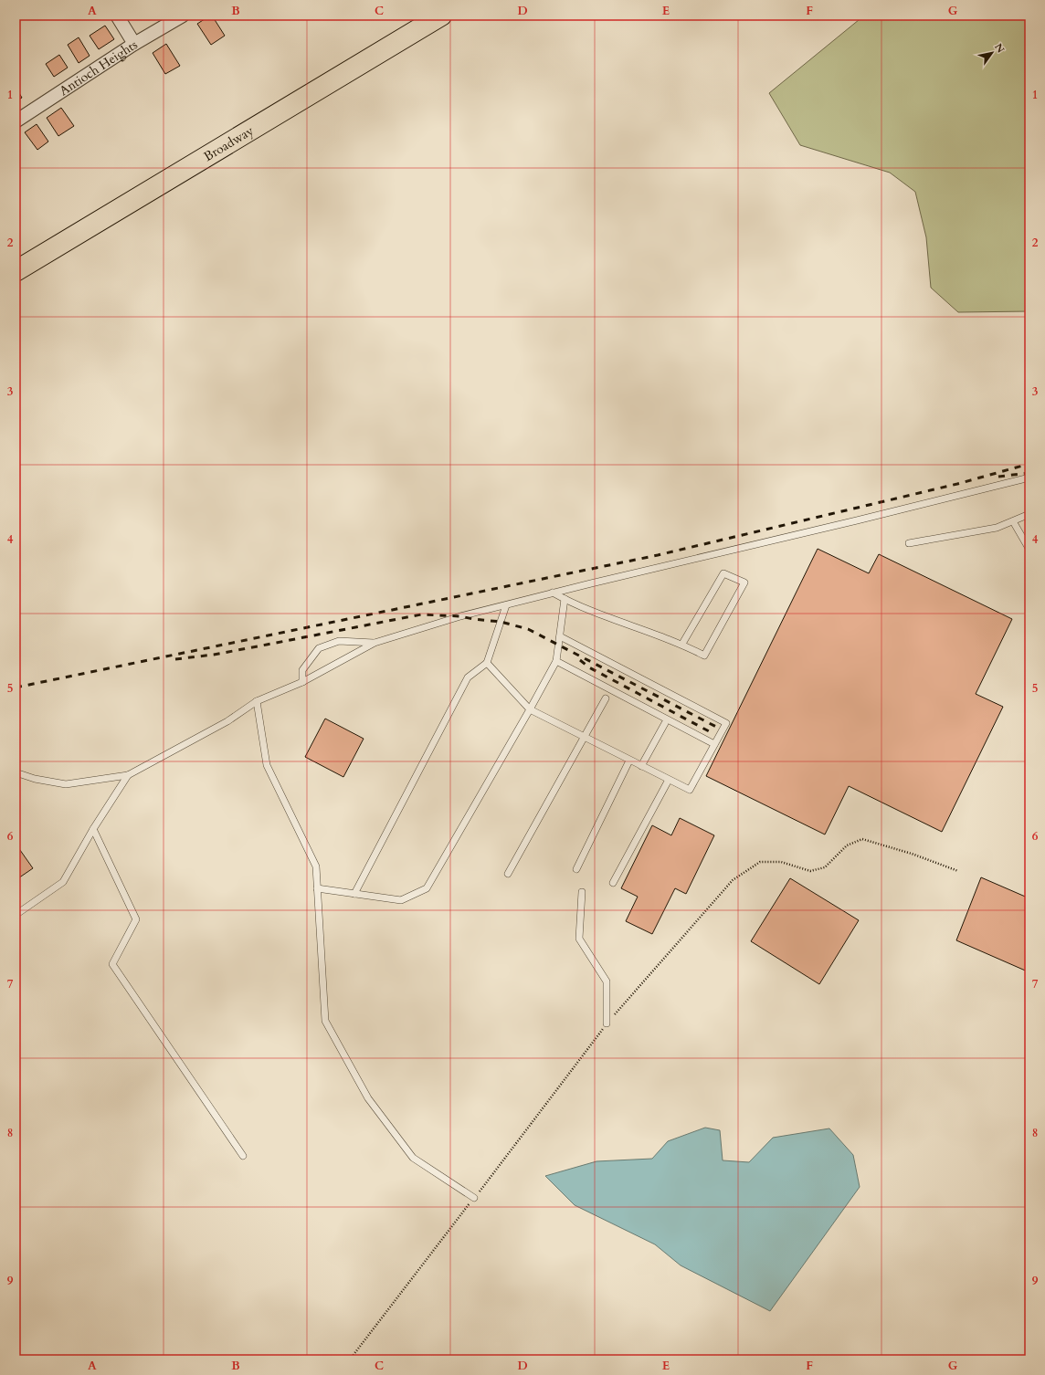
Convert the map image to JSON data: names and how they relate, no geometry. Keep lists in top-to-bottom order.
{
  "streets": {
    "main road": ["Broadway"],
    "street": ["Antioch Heights"]
  },
  "north": "top right",
  "grid": {
    "columns": [
      "A",
      "B",
      "C",
      "D",
      "E",
      "F",
      "G"
    ],
    "rows": [
      "1",
      "2",
      "3",
      "4",
      "5",
      "6",
      "7",
      "8",
      "9"
    ]
  }
}
